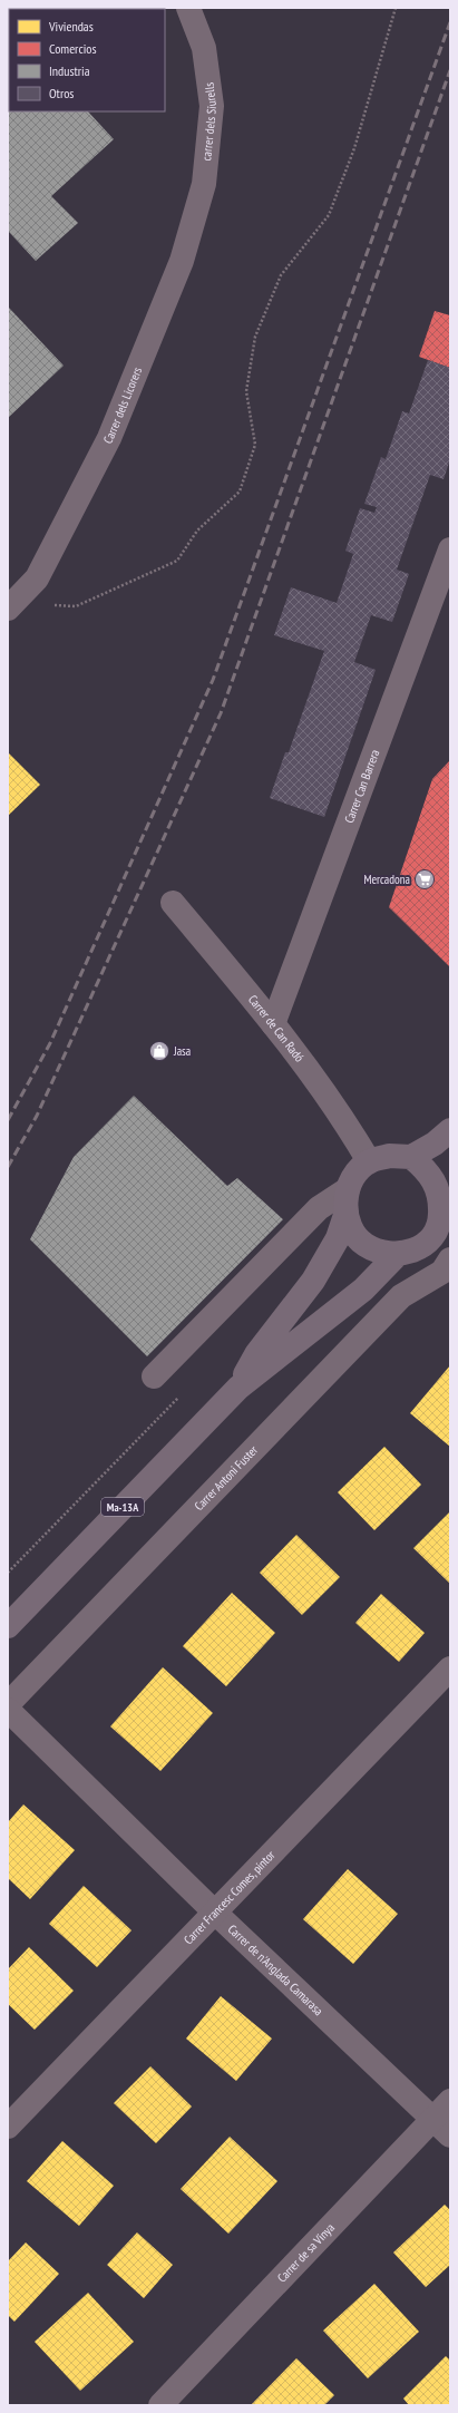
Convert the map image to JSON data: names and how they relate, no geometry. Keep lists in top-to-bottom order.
{
  "streets": {
    "main road": ["Ma-13A"],
    "street": [
      "carrer dels Siurells",
      "Carrer dels Licorers",
      "Carrer Can Barrera",
      "Carrer de Can Radó",
      "Carrer Antoni Fuster",
      "Carrer Francesc Comes, pintor",
      "Carrer de n'Anglada Camarasa",
      "Carrer de sa Vinya"
    ]
  },
  "crossings": [
    ["carrer dels Siurells", "Carrer dels Licorers"],
    ["Carrer Can Barrera", "Carrer de Can Radó"],
    ["Carrer de Can Radó", "Ma-13A"],
    ["Carrer Francesc Comes, pintor", "Carrer de n'Anglada Camarasa"],
    ["Carrer de n'Anglada Camarasa", "Carrer de sa Vinya"]
  ],
  "places": {
    "supermarket": ["Mercadona"],
    "shop": ["Jasa"]
  },
  "legend": [
    "Viviendas",
    "Comercios",
    "Industria",
    "Otros"
  ]
}
